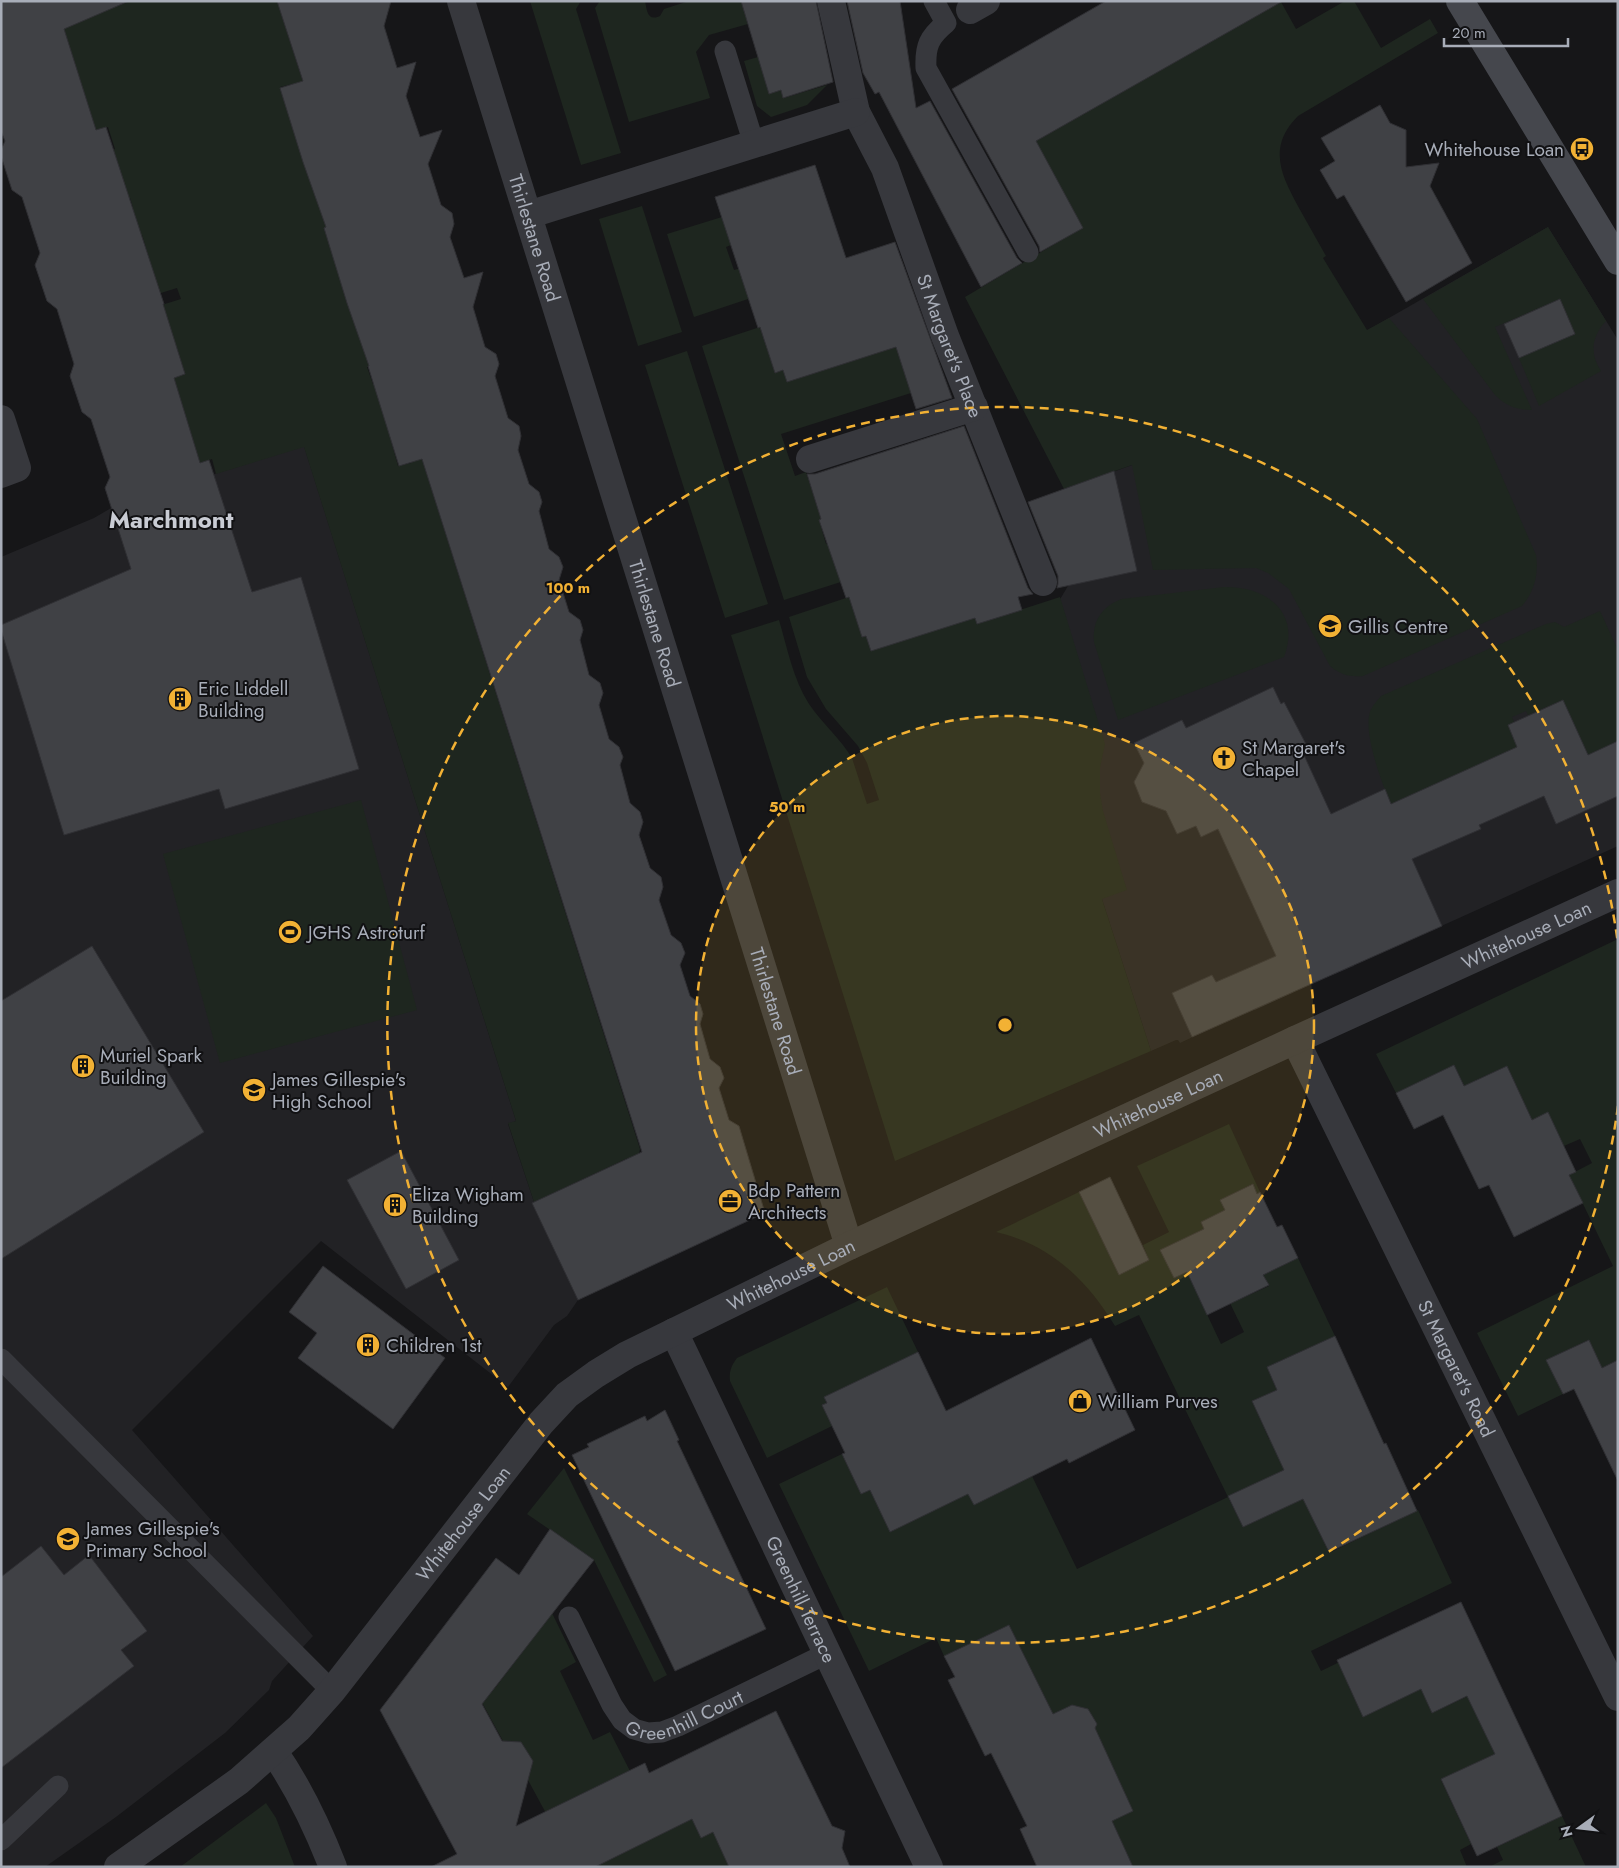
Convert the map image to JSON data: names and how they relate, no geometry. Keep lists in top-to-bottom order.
{
  "streets": {
    "street": [
      "Thirlestane Road",
      "St Margaret's Place",
      "Whitehouse Loan",
      "St Margaret's Road",
      "Greenhill Terrace"
    ],
    "lane": ["Greenhill Court"]
  },
  "crossings": [
    ["Thirlestane Road", "Whitehouse Loan"],
    ["Whitehouse Loan", "St Margaret's Road"],
    ["Whitehouse Loan", "Greenhill Terrace"],
    ["Greenhill Terrace", "Greenhill Court"]
  ],
  "districts": ["Marchmont"],
  "places": {
    "bus stop": ["Whitehouse Loan"],
    "school or university": ["Gillis Centre", "James Gillespie's High School", "James Gillespie's Primary School"],
    "building": [
      "Eric Liddell Building",
      "Muriel Spark Building",
      "Eliza Wigham Building",
      "Children 1st"
    ],
    "church": ["St Margaret's Chapel"],
    "sports": ["JGHS Astroturf"],
    "office": ["Bdp Pattern Architects"],
    "shop": ["William Purves"]
  },
  "scale_bar": "20 m",
  "north": "left",
  "rings": ["100 m", "50 m"]
}
